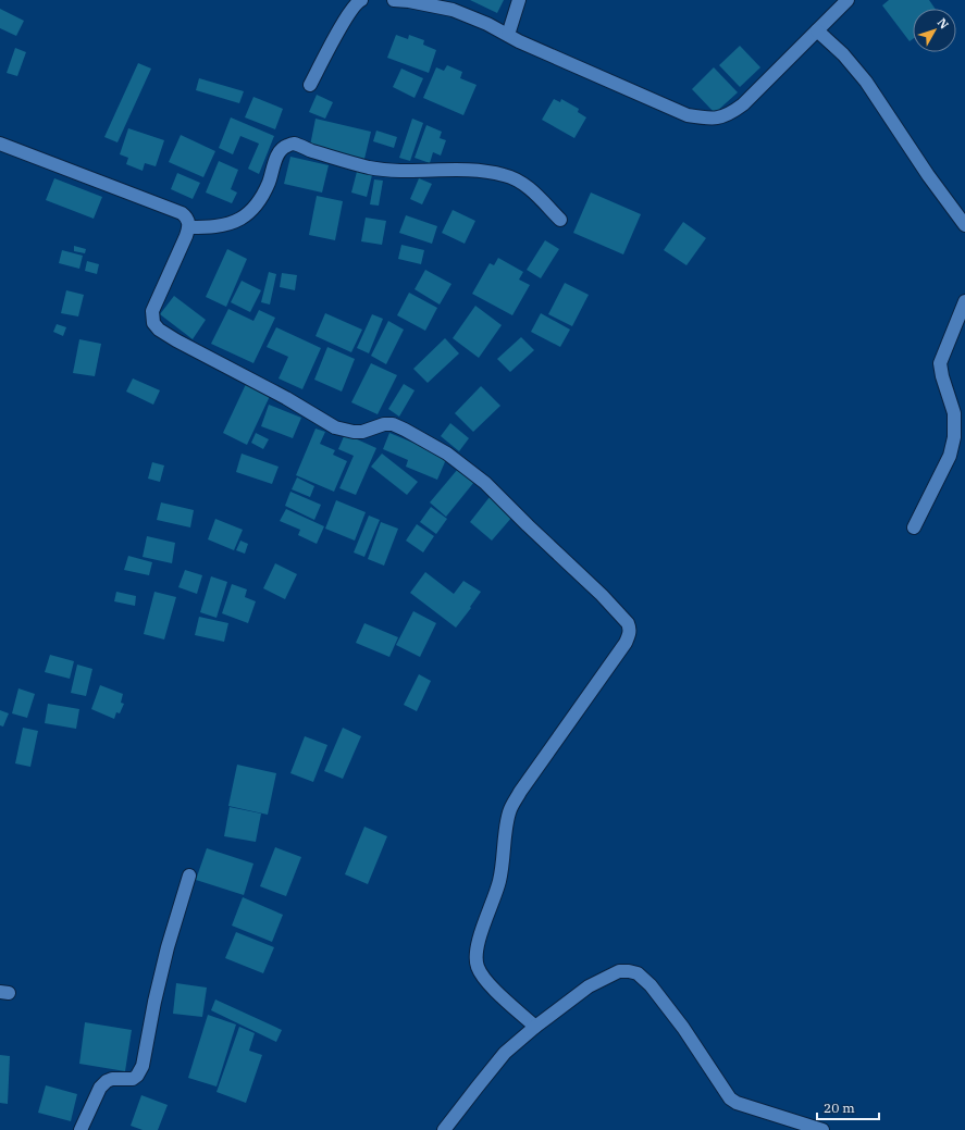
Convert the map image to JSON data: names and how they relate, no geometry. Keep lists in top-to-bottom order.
{
  "scale_bar": "20 m",
  "north": "top right"
}
